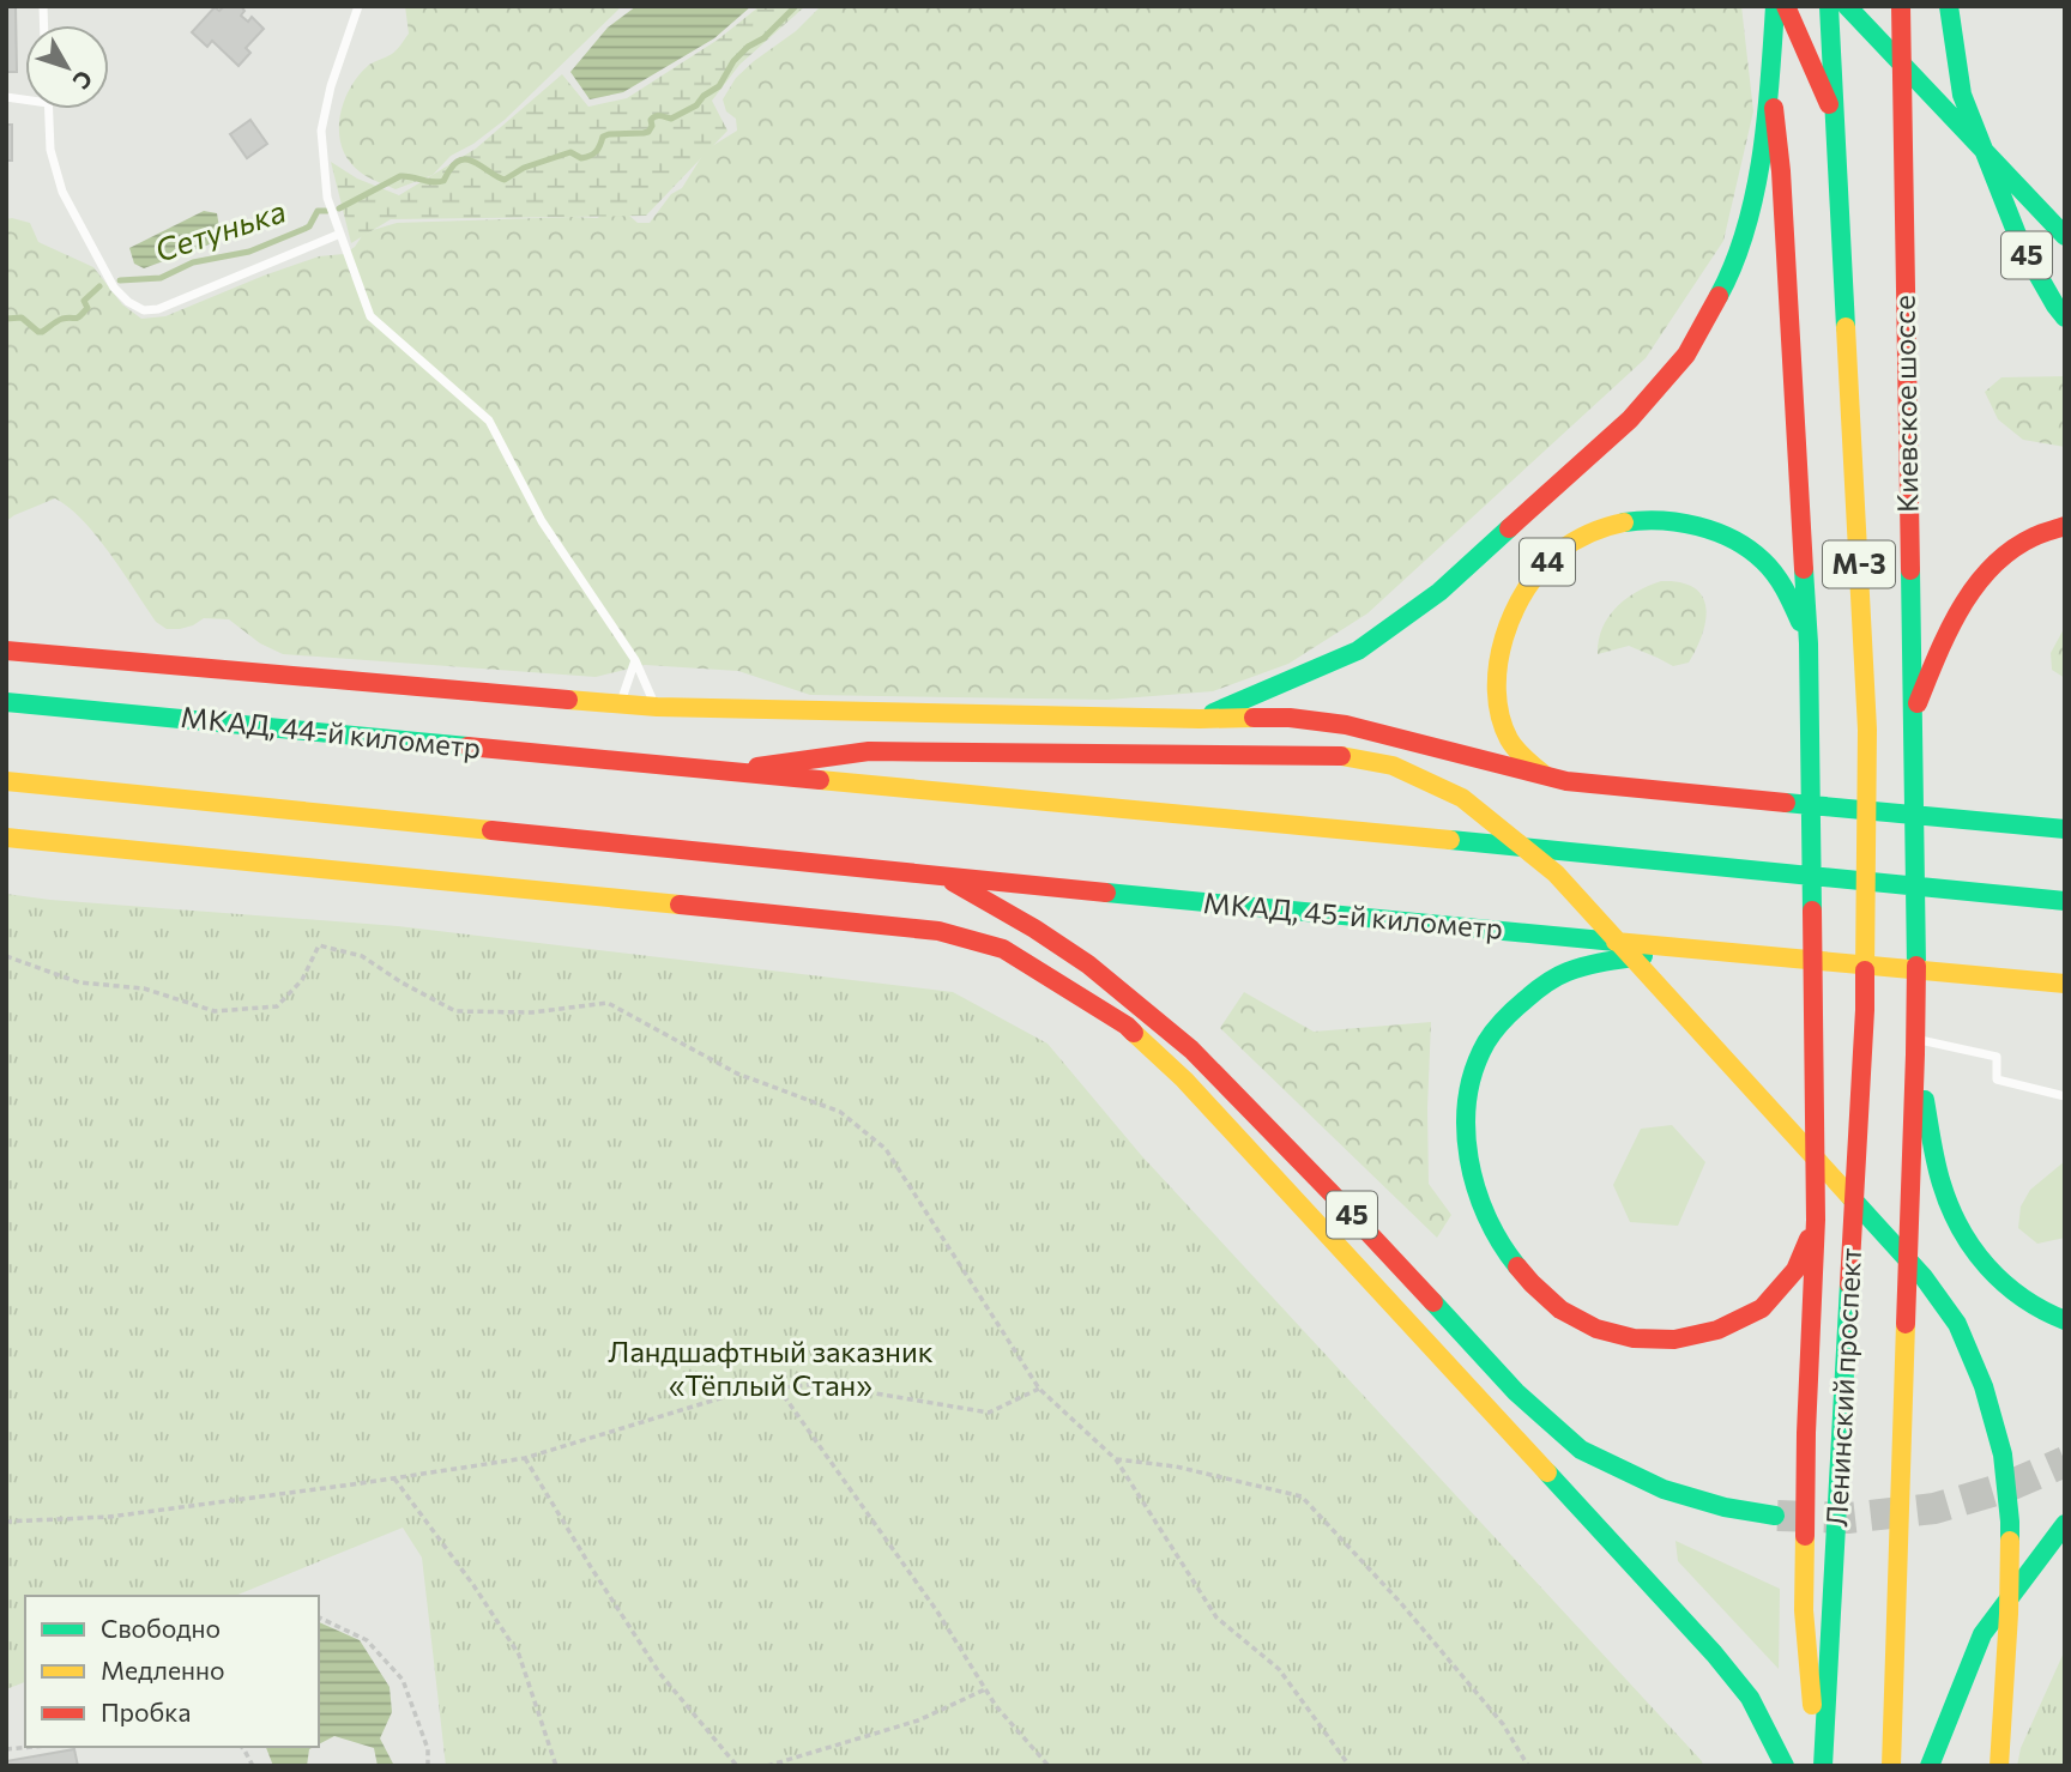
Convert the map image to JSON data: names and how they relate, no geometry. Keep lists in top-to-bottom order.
{
  "streets": {
    "main road": [
      "45",
      "Киевское шоссе",
      "44",
      "М-3",
      "МКАД, 44-й километр",
      "МКАД, 45-й километр",
      "Ленинский проспект"
    ]
  },
  "crossings": [
    ["45", "МКАД, 45-й километр"],
    ["Киевское шоссе", "Ленинский проспект"]
  ],
  "water": ["Сетунька"],
  "parks": ["Ландшафтный заказник «Тёплый Стан»"],
  "legend": ["Свободно", "Медленно", "Пробка"],
  "north": "bottom right"
}
